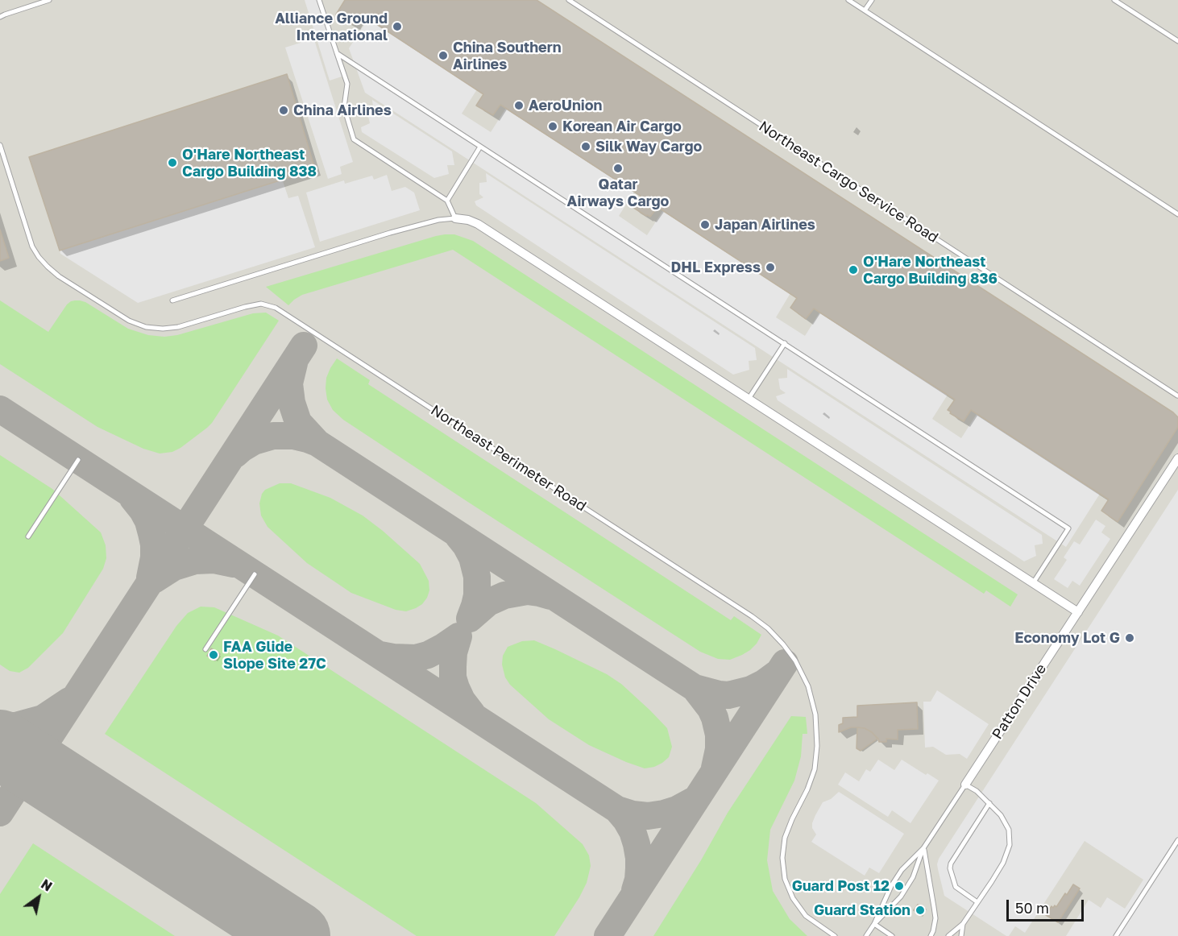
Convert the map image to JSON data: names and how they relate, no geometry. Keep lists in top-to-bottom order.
{
  "streets": {
    "street": ["Patton Drive"],
    "lane": ["Northeast Cargo Service Road", "Northeast Perimeter Road"]
  },
  "places": [
    "Alliance Ground International",
    "China Southern Airlines",
    "AeroUnion",
    "China Airlines",
    "Korean Air Cargo",
    "Silk Way Cargo",
    "O'Hare Northeast Cargo Building 838",
    "Qatar Airways Cargo",
    "Japan Airlines",
    "DHL Express",
    "O'Hare Northeast Cargo Building 836",
    "Economy Lot G",
    "FAA Glide Slope Site 27C",
    "Guard Post 12",
    "Guard Station"
  ],
  "scale_bar": "50 m",
  "north": "top right"
}
